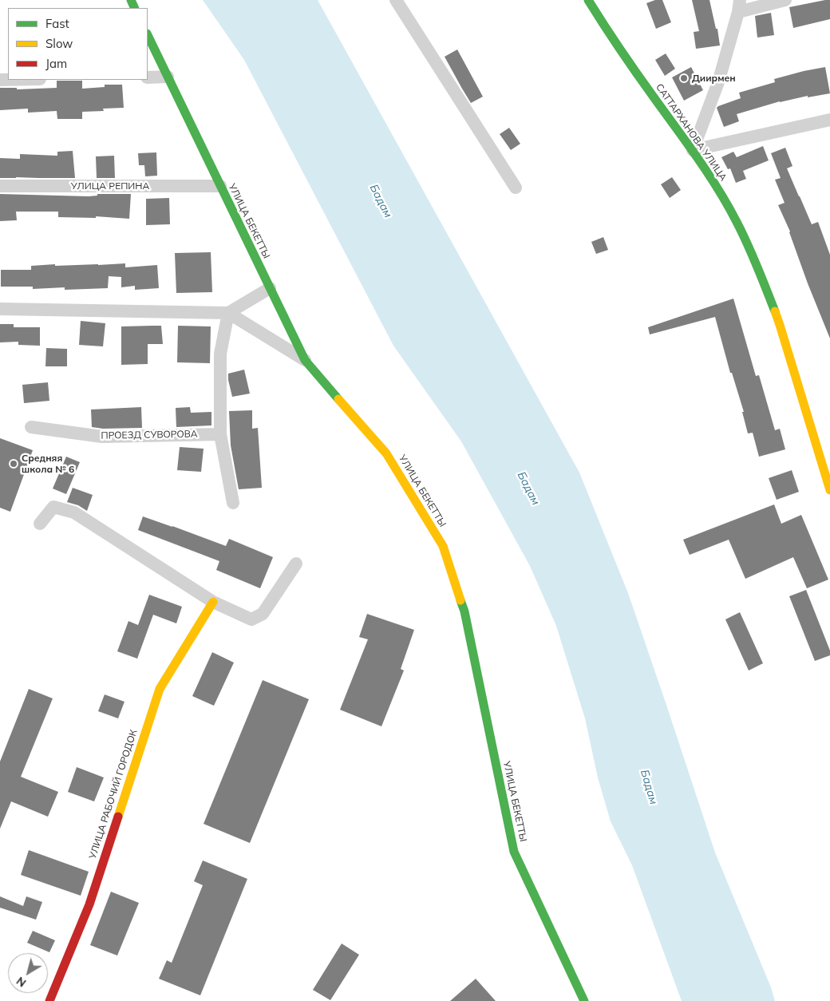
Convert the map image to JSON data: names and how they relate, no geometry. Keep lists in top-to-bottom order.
{
  "streets": {
    "street": [
      "САТТАРХАНОВА УЛИЦА",
      "УЛИЦА РЕПИНА",
      "УЛИЦА БЕКЕТТЫ",
      "ПРОЕЗД СУВОРОВА",
      "УЛИЦА РАБОЧИЙ ГОРОДОК"
    ]
  },
  "crossings": [
    ["УЛИЦА РЕПИНА", "УЛИЦА БЕКЕТТЫ"]
  ],
  "water": ["Бадам"],
  "places": ["Диирмен", "Средняя школа № 6"],
  "legend": ["Fast", "Slow", "Jam"],
  "north": "bottom left"
}
